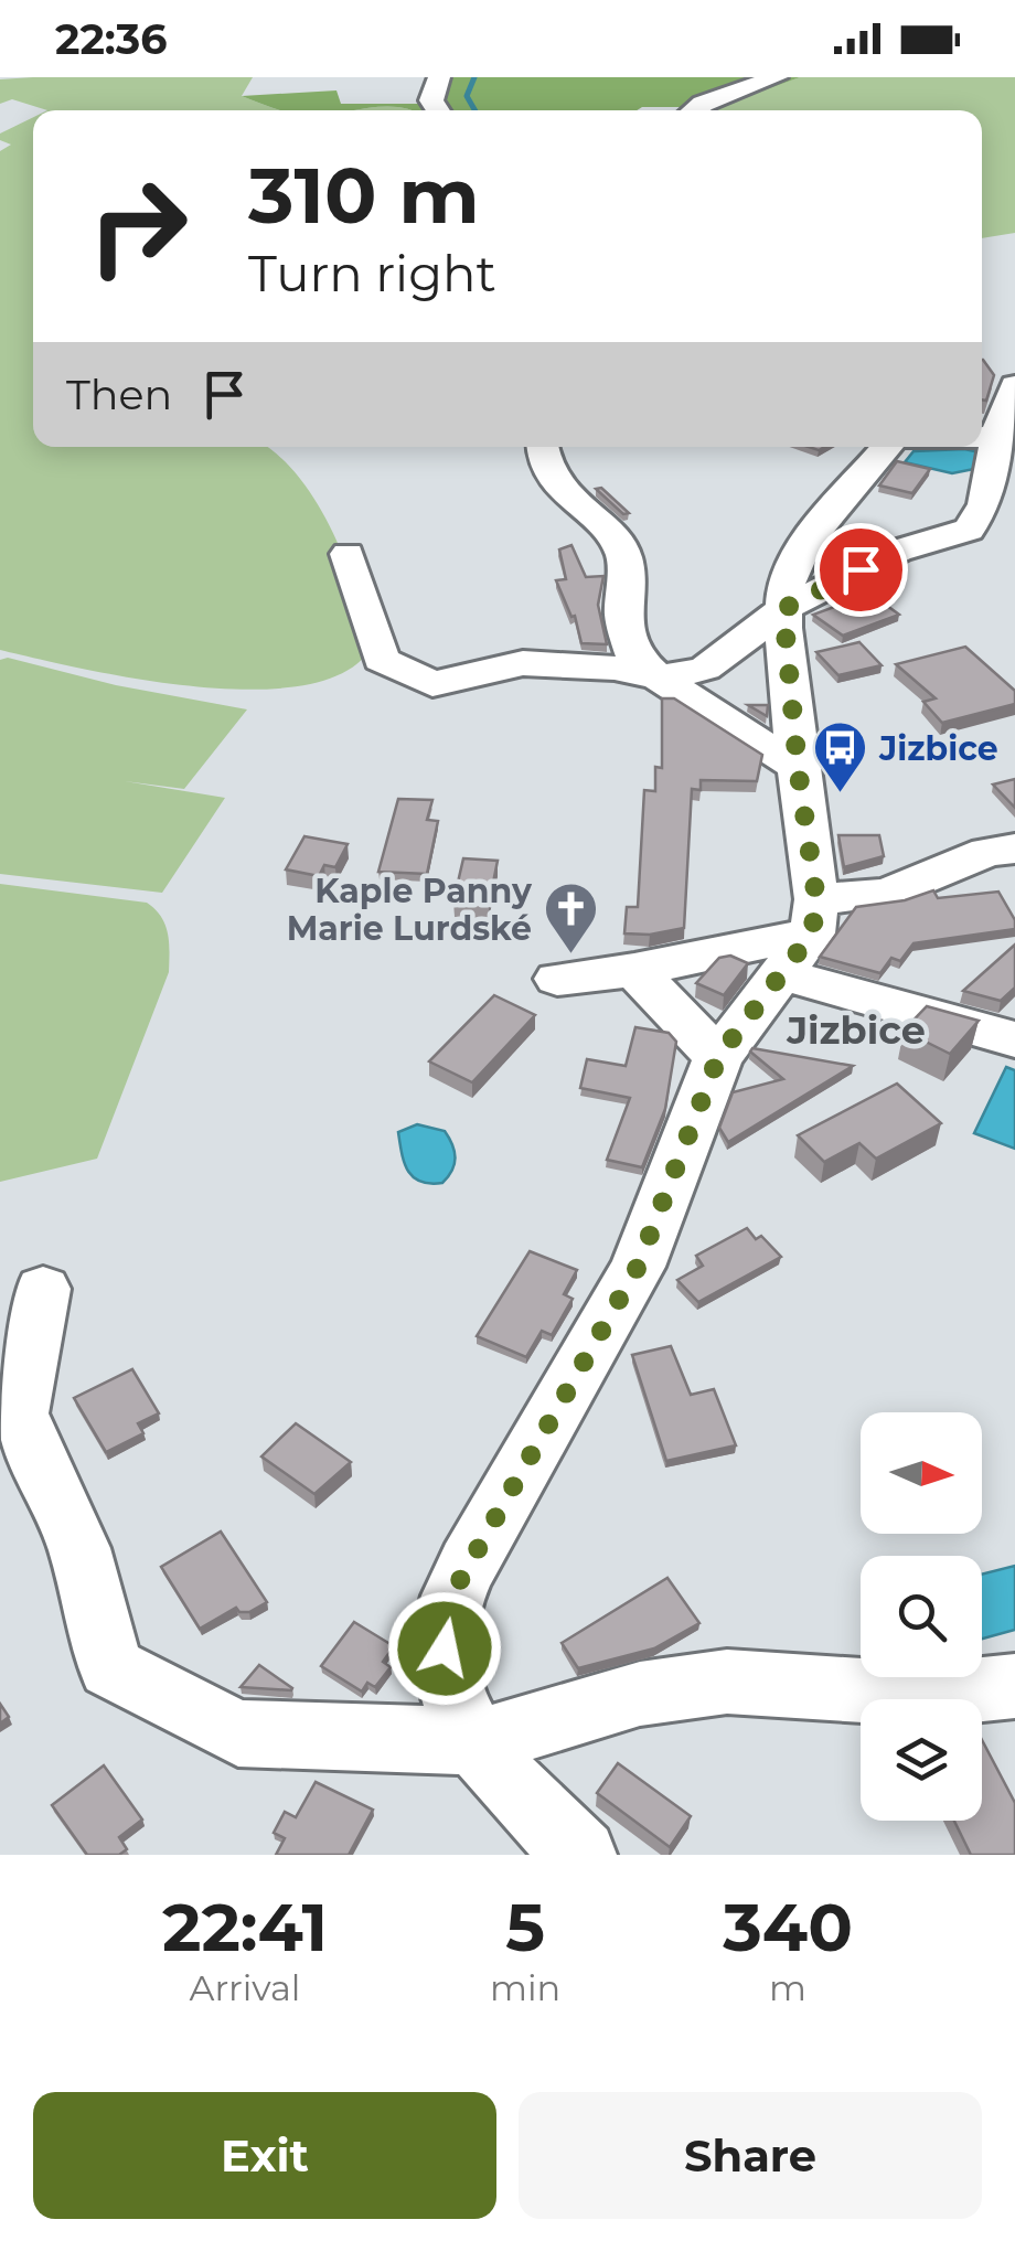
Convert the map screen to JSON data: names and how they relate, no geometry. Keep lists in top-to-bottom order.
{
  "districts": ["Jizbice"],
  "places": {
    "bus stop": ["Jizbice"],
    "church": ["Kaple Panny Marie Lurdské"]
  },
  "north": "right",
  "page": {
    "status": "22:36",
    "turn": ["310 m", "Turn right"],
    "then": "Then",
    "eta": [
      "22:41",
      "Arrival",
      "5",
      "min",
      "340",
      "m"
    ],
    "buttons": ["Exit", "Share"]
  }
}
